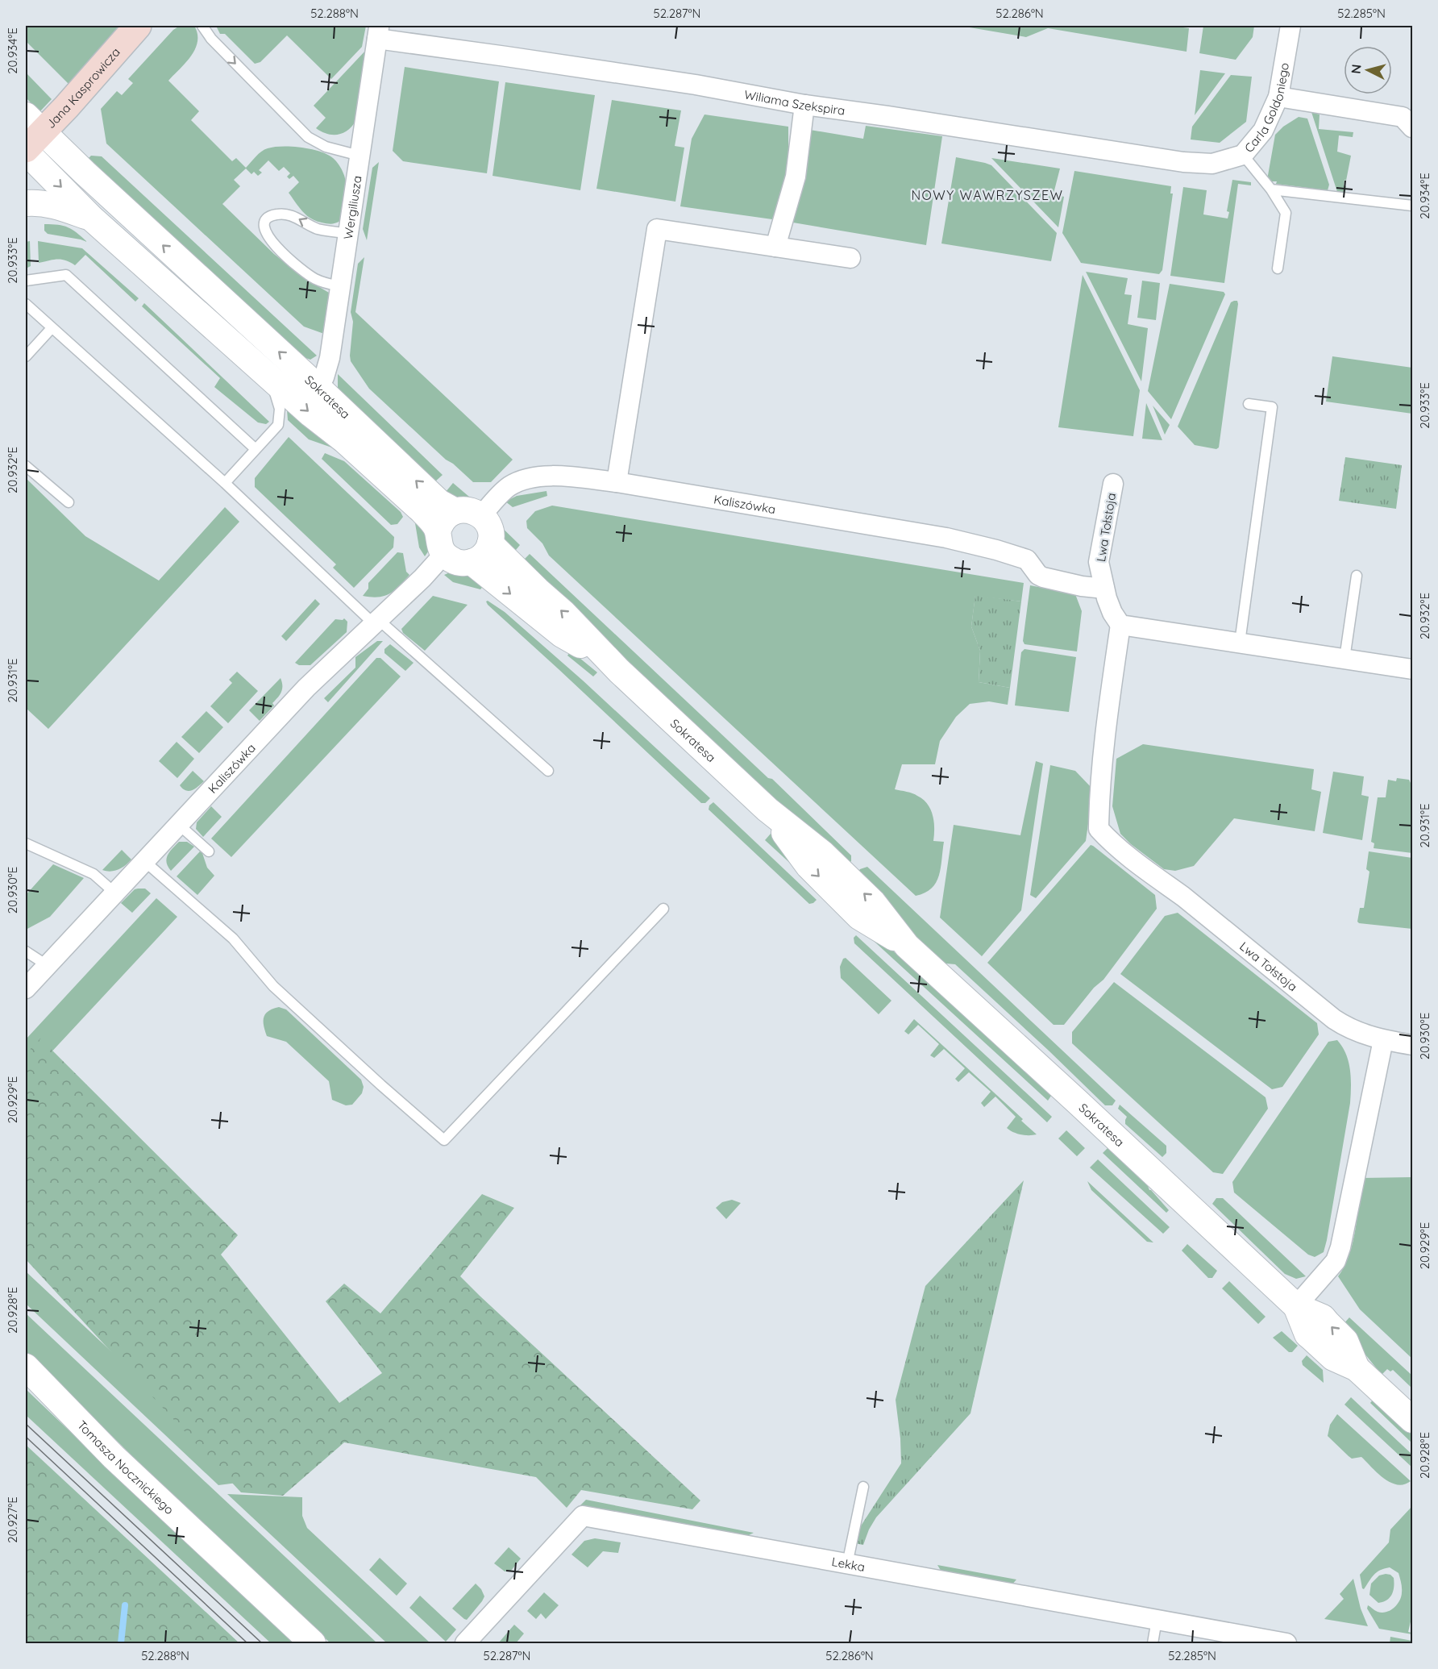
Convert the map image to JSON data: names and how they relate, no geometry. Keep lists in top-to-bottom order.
{
  "streets": {
    "main road": ["Jana Kasprowicza"],
    "street": [
      "Wiliama Szekspira",
      "Carla Goldoniego",
      "Wergiliusza",
      "Sokratesa",
      "Kaliszówka",
      "Lwa Tołstoja",
      "Tomasza Nocznickiego",
      "Lekka"
    ]
  },
  "crossings": [
    ["Jana Kasprowicza", "Sokratesa"],
    ["Wiliama Szekspira", "Carla Goldoniego"],
    ["Wiliama Szekspira", "Wergiliusza"],
    ["Wergiliusza", "Sokratesa"],
    ["Sokratesa", "Kaliszówka"],
    ["Kaliszówka", "Lwa Tołstoja"]
  ],
  "districts": ["NOWY WAWRZYSZEW"],
  "north": "left",
  "coordinates": [
    "52.288°N",
    "52.287°N",
    "52.286°N",
    "52.285°N",
    "20.934°E",
    "20.933°E",
    "20.932°E",
    "20.931°E",
    "20.930°E",
    "20.929°E",
    "20.928°E",
    "20.927°E"
  ]
}
